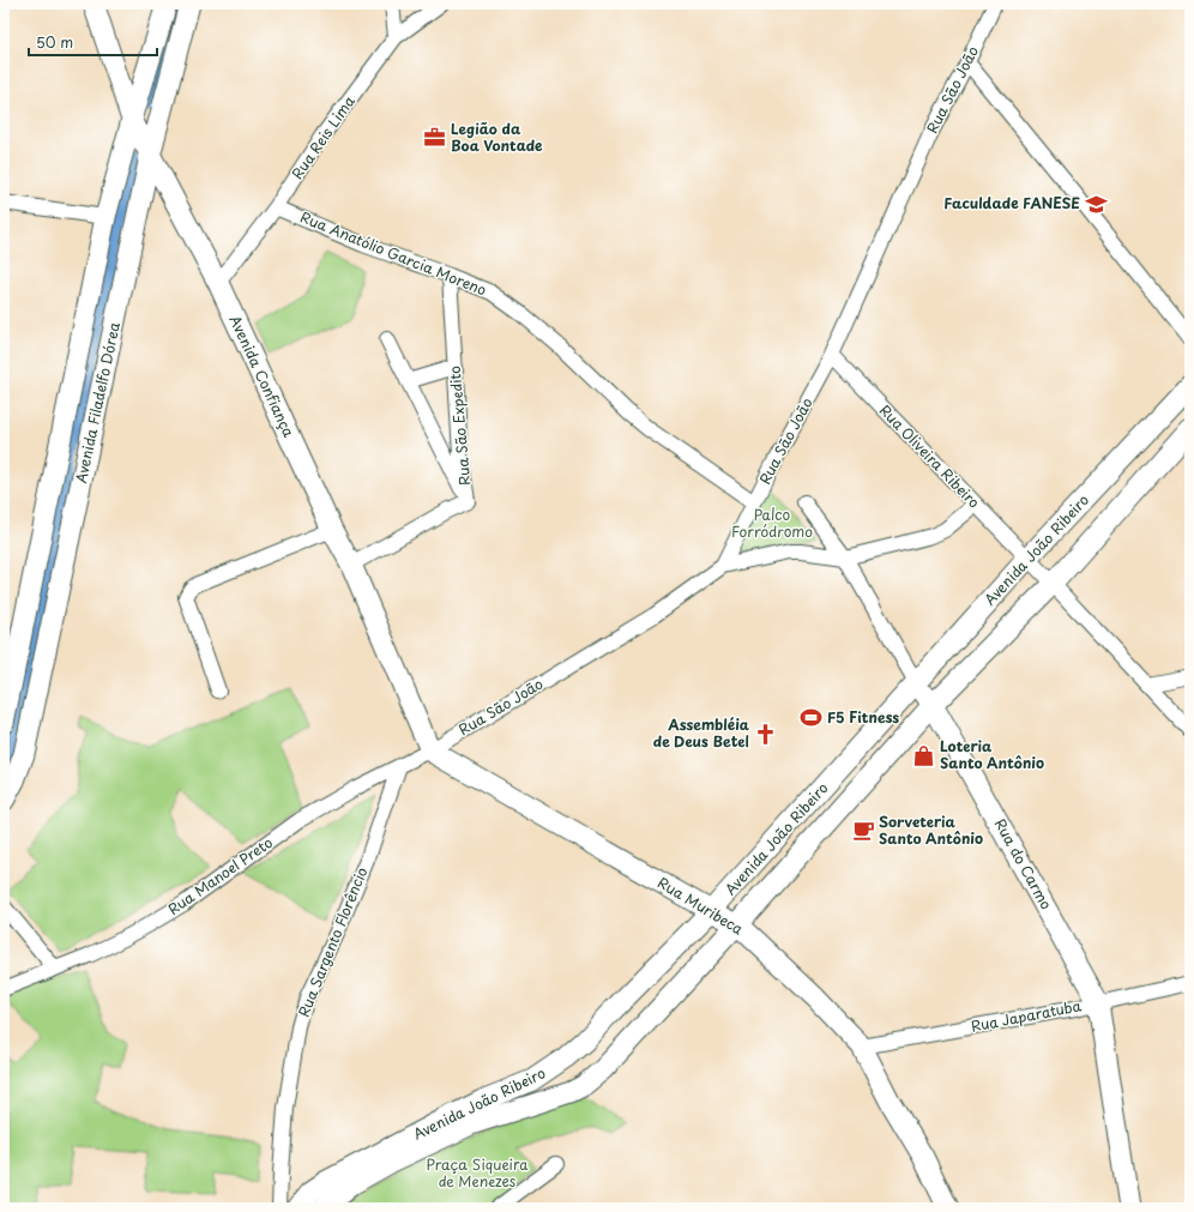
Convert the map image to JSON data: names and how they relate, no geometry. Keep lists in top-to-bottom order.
{
  "streets": {
    "street": [
      "Rua São João",
      "Rua Reis Lima",
      "Rua Anatólio Garcia Moreno",
      "Avenida Confiança",
      "Avenida Filadelfo Dórea",
      "Rua São Expedito",
      "Rua Oliveira Ribeiro",
      "Avenida João Ribeiro",
      "Rua do Carmo",
      "Rua Manoel Preto",
      "Rua Muribeca",
      "Rua Sargento Florêncio",
      "Rua Japaratuba"
    ]
  },
  "crossings": [
    ["Rua São João", "Rua Anatólio Garcia Moreno"],
    ["Rua São João", "Avenida Confiança"],
    ["Rua São João", "Rua Oliveira Ribeiro"],
    ["Rua São João", "Rua Manoel Preto"],
    ["Rua São João", "Rua Muribeca"],
    ["Rua Reis Lima", "Rua Anatólio Garcia Moreno"],
    ["Rua Reis Lima", "Avenida Confiança"],
    ["Rua Anatólio Garcia Moreno", "Rua São Expedito"],
    ["Avenida Confiança", "Avenida Filadelfo Dórea"],
    ["Avenida Confiança", "Rua São Expedito"],
    ["Avenida Confiança", "Rua Manoel Preto"],
    ["Avenida Confiança", "Rua Muribeca"],
    ["Rua Oliveira Ribeiro", "Avenida João Ribeiro"],
    ["Avenida João Ribeiro", "Rua do Carmo"],
    ["Avenida João Ribeiro", "Rua Muribeca"],
    ["Rua do Carmo", "Rua Japaratuba"],
    ["Rua Manoel Preto", "Rua Muribeca"],
    ["Rua Manoel Preto", "Rua Sargento Florêncio"],
    ["Rua Muribeca", "Rua Japaratuba"]
  ],
  "parks": ["Palco Forródromo", "Praça Siqueira de Menezes"],
  "places": {
    "office": ["Legião da Boa Vontade"],
    "school or university": ["Faculdade FANESE"],
    "sports": ["F5 Fitness"],
    "church": ["Assembléia de Deus Betel"],
    "shop": ["Loteria Santo Antônio"],
    "cafe": ["Sorveteria Santo Antônio"]
  },
  "scale_bar": "50 m"
}
